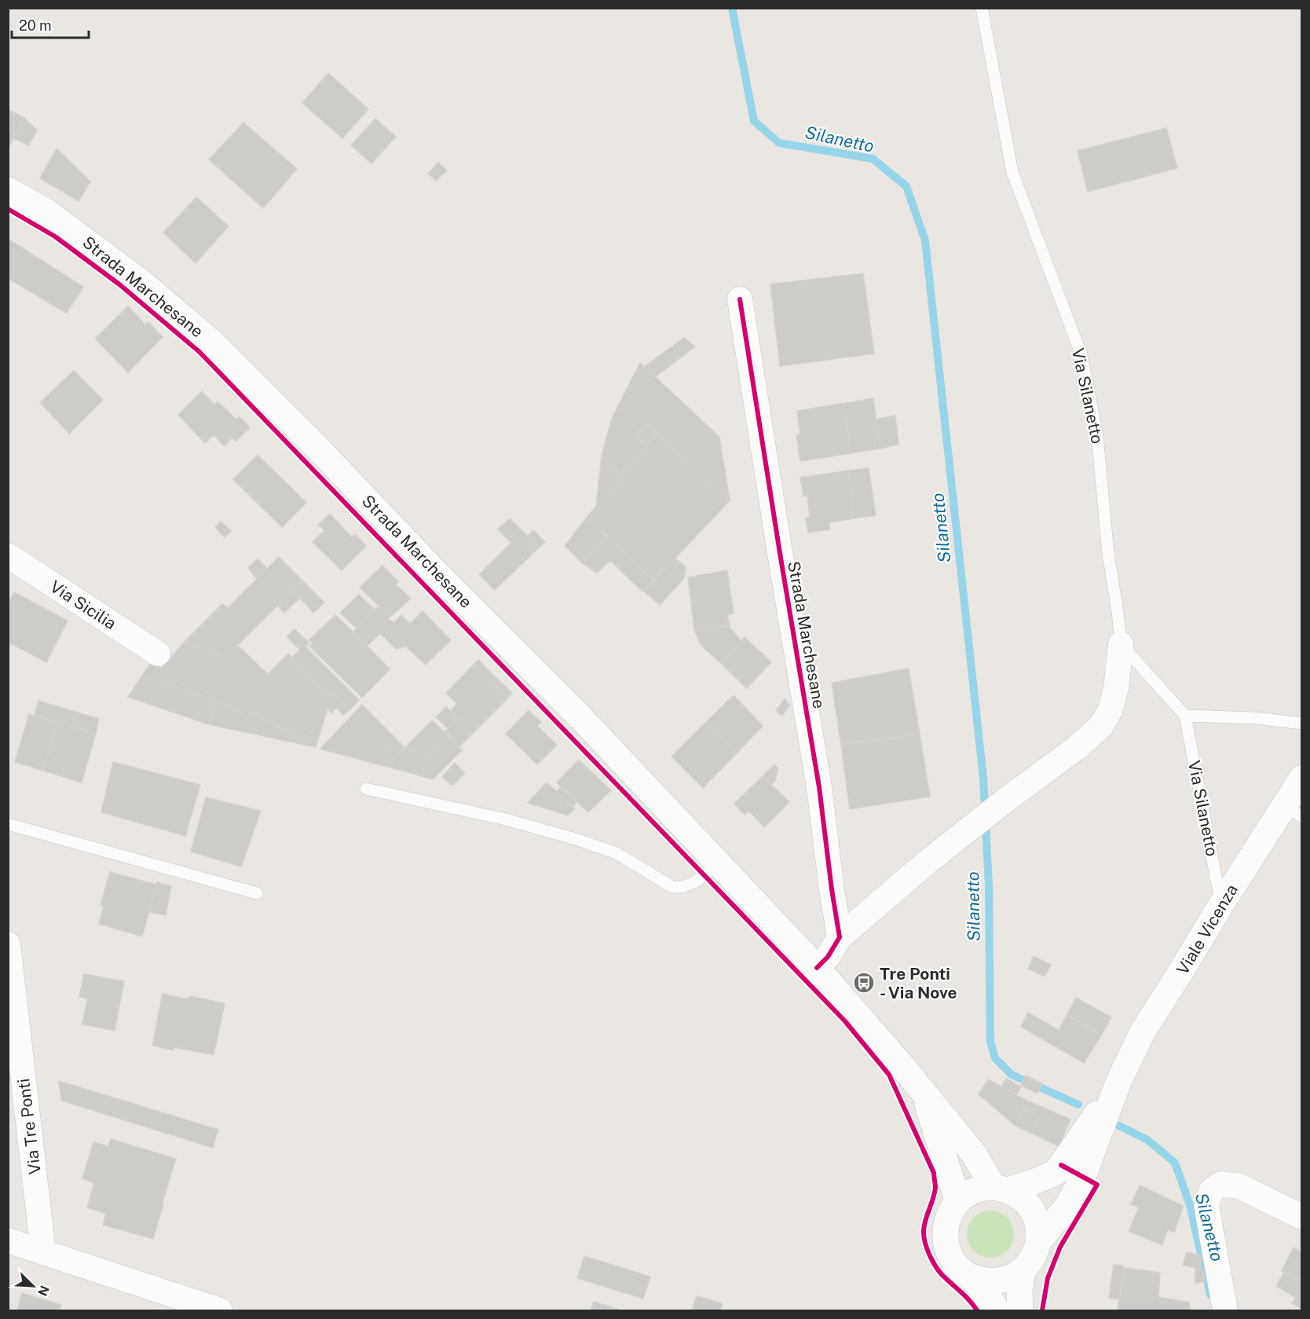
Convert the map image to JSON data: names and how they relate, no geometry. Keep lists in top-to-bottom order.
{
  "streets": {
    "main road": ["Strada Marchesane", "Viale Vicenza"],
    "street": ["Via Sicilia", "Via Tre Ponti"],
    "lane": ["Via Silanetto"]
  },
  "crossings": [
    ["Strada Marchesane", "Viale Vicenza"],
    ["Via Silanetto", "Viale Vicenza"]
  ],
  "water": ["Silanetto"],
  "places": {
    "bus stop": ["Tre Ponti - Via Nove"]
  },
  "scale_bar": "20 m",
  "north": "bottom right"
}
